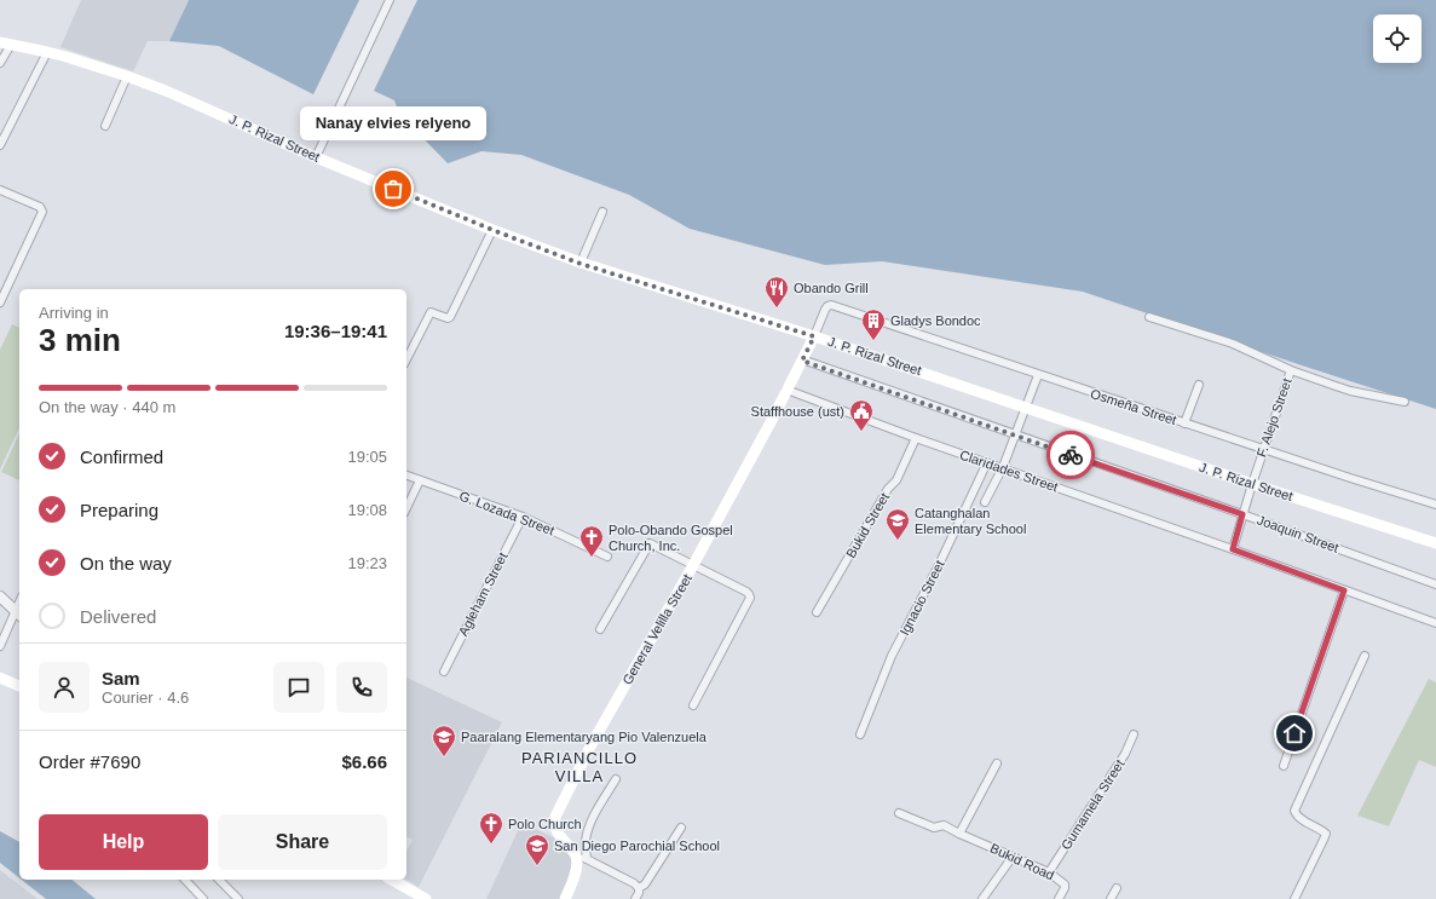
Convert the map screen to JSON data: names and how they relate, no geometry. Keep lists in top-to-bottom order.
{
  "streets": {
    "main road": ["J. P. Rizal Street", "General Velilla Street"],
    "street": [
      "Osmeña Street",
      "F. Alejo Street",
      "Claridades Street",
      "G. Lozada Street",
      "Bukid Street",
      "Joaquin Street",
      "Agleham Street",
      "Ignacio Street",
      "Gumamela Street",
      "Bukid Road"
    ]
  },
  "crossings": [
    ["J. P. Rizal Street", "Osmeña Street"],
    ["J. P. Rizal Street", "F. Alejo Street"],
    ["J. P. Rizal Street", "General Velilla Street"],
    ["Osmeña Street", "F. Alejo Street"],
    ["Osmeña Street", "General Velilla Street"],
    ["F. Alejo Street", "Claridades Street"],
    ["F. Alejo Street", "Joaquin Street"],
    ["Claridades Street", "Bukid Street"],
    ["Claridades Street", "Ignacio Street"],
    ["Claridades Street", "General Velilla Street"],
    ["G. Lozada Street", "Agleham Street"],
    ["Joaquin Street", "General Velilla Street"],
    ["Gumamela Street", "Bukid Road"]
  ],
  "districts": ["PARIANCILLO VILLA"],
  "places": {
    "other": ["Nanay elvies relyeno"],
    "restaurant": ["Obando Grill"],
    "building": ["Gladys Bondoc"],
    "public building": ["Staffhouse (ust)"],
    "school or university": ["Catanghalan Elementary School", "Paaralang Elementaryang Pio Valenzuela", "San Diego Parochial School"],
    "church": ["Polo-Obando Gospel Church, Inc.", "Polo Church"]
  },
  "page": {
    "bubble": "Nanay elvies relyeno",
    "heading": ["3 min", "Arriving in", "19:36–19:41"],
    "panel": [
      "Sam",
      "Courier · 4.6",
      "Order #7690",
      "$6.66"
    ],
    "bar": "On the way · 440 m",
    "list": [
      ["Confirmed", "19:05"],
      ["Preparing", "19:08"],
      ["On the way", "19:23"],
      "Delivered"
    ],
    "buttons": ["Help", "Share"]
  }
}
